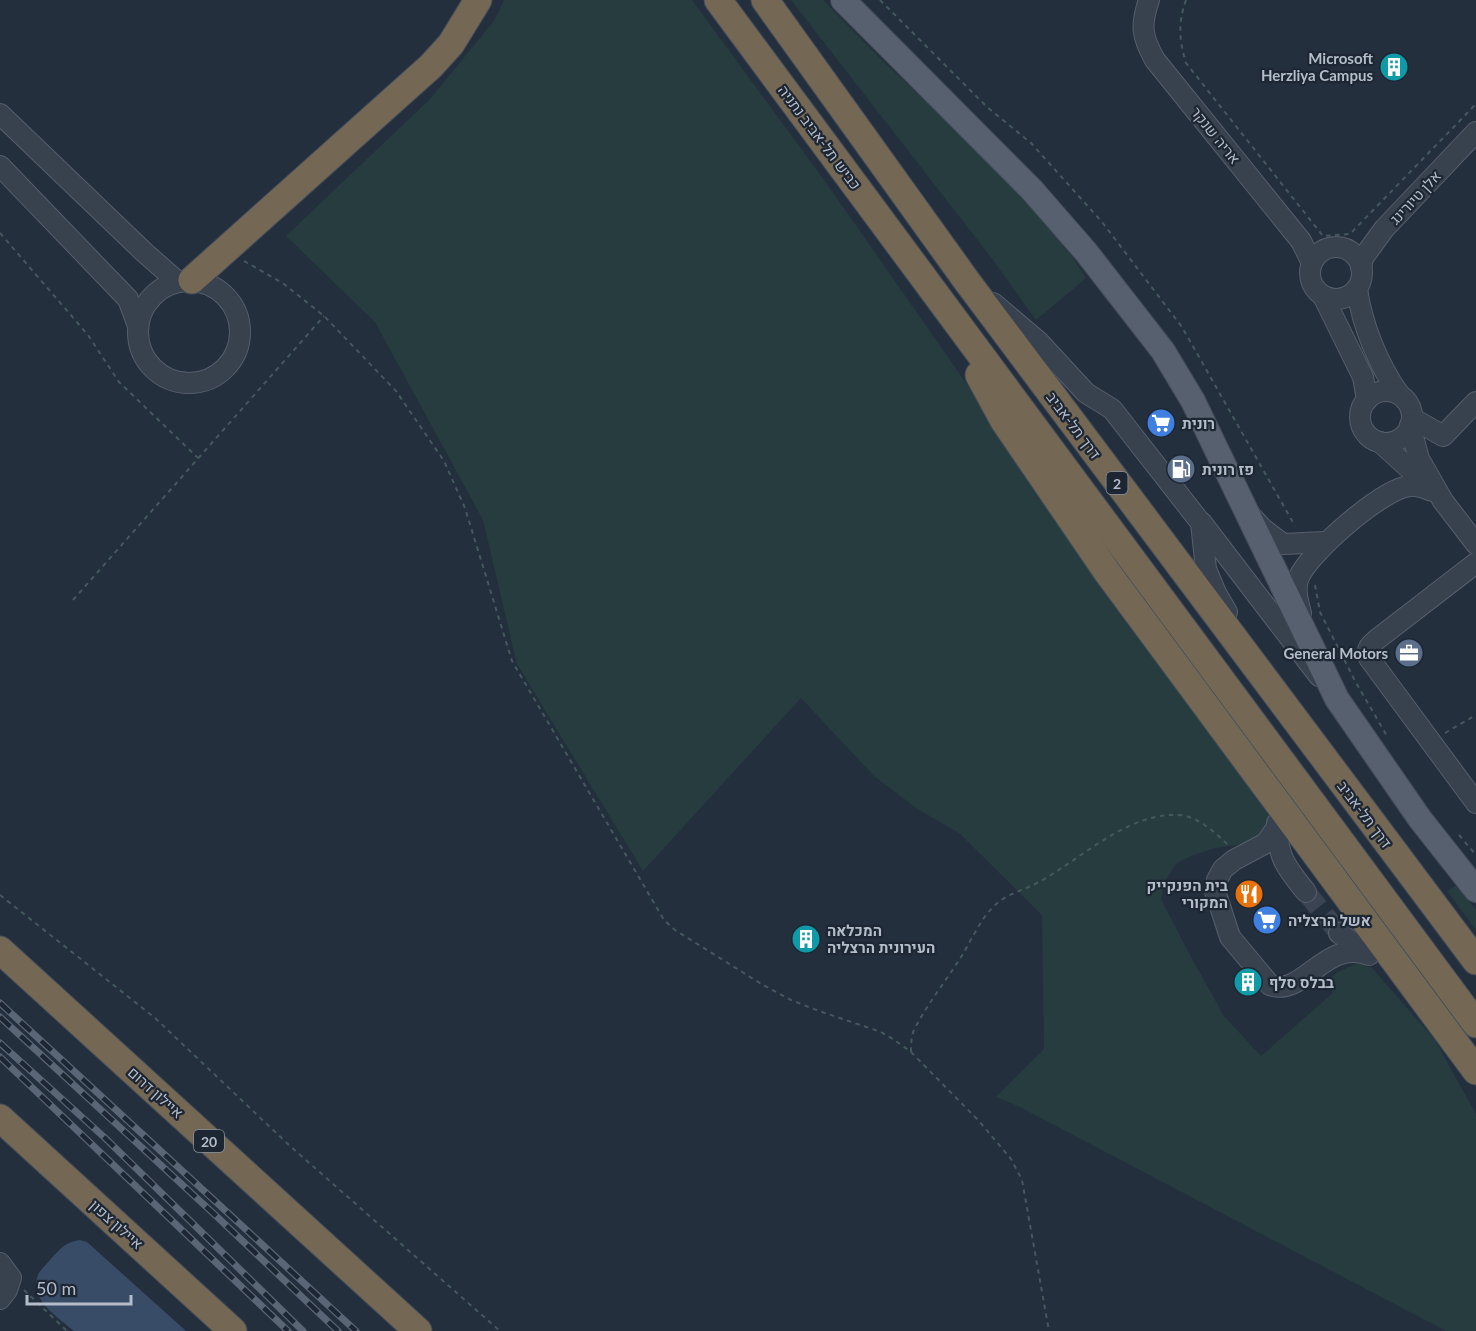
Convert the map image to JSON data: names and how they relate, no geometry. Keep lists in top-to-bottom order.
{
  "streets": {
    "highway": [
      "כביש תל-אביב נתניה",
      "דרך תל-אביב",
      "2",
      "איילון דרום",
      "20",
      "איילון צפון"
    ],
    "street": ["אריה שנקר", "אלן טיורינג"]
  },
  "crossings": [
    ["אריה שנקר", "אלן טיורינג"],
    ["כביש תל-אביב נתניה", "2"]
  ],
  "places": {
    "building": ["Microsoft Herzliya Campus", "המכלאה העירונית הרצליה", "בבלס סלף"],
    "supermarket": ["רונית", "אשל הרצליה"],
    "fuel station": ["פז רונית"],
    "office": ["General Motors"],
    "restaurant": ["בית הפנקייק המקורי"]
  },
  "scale_bar": "50 m"
}
